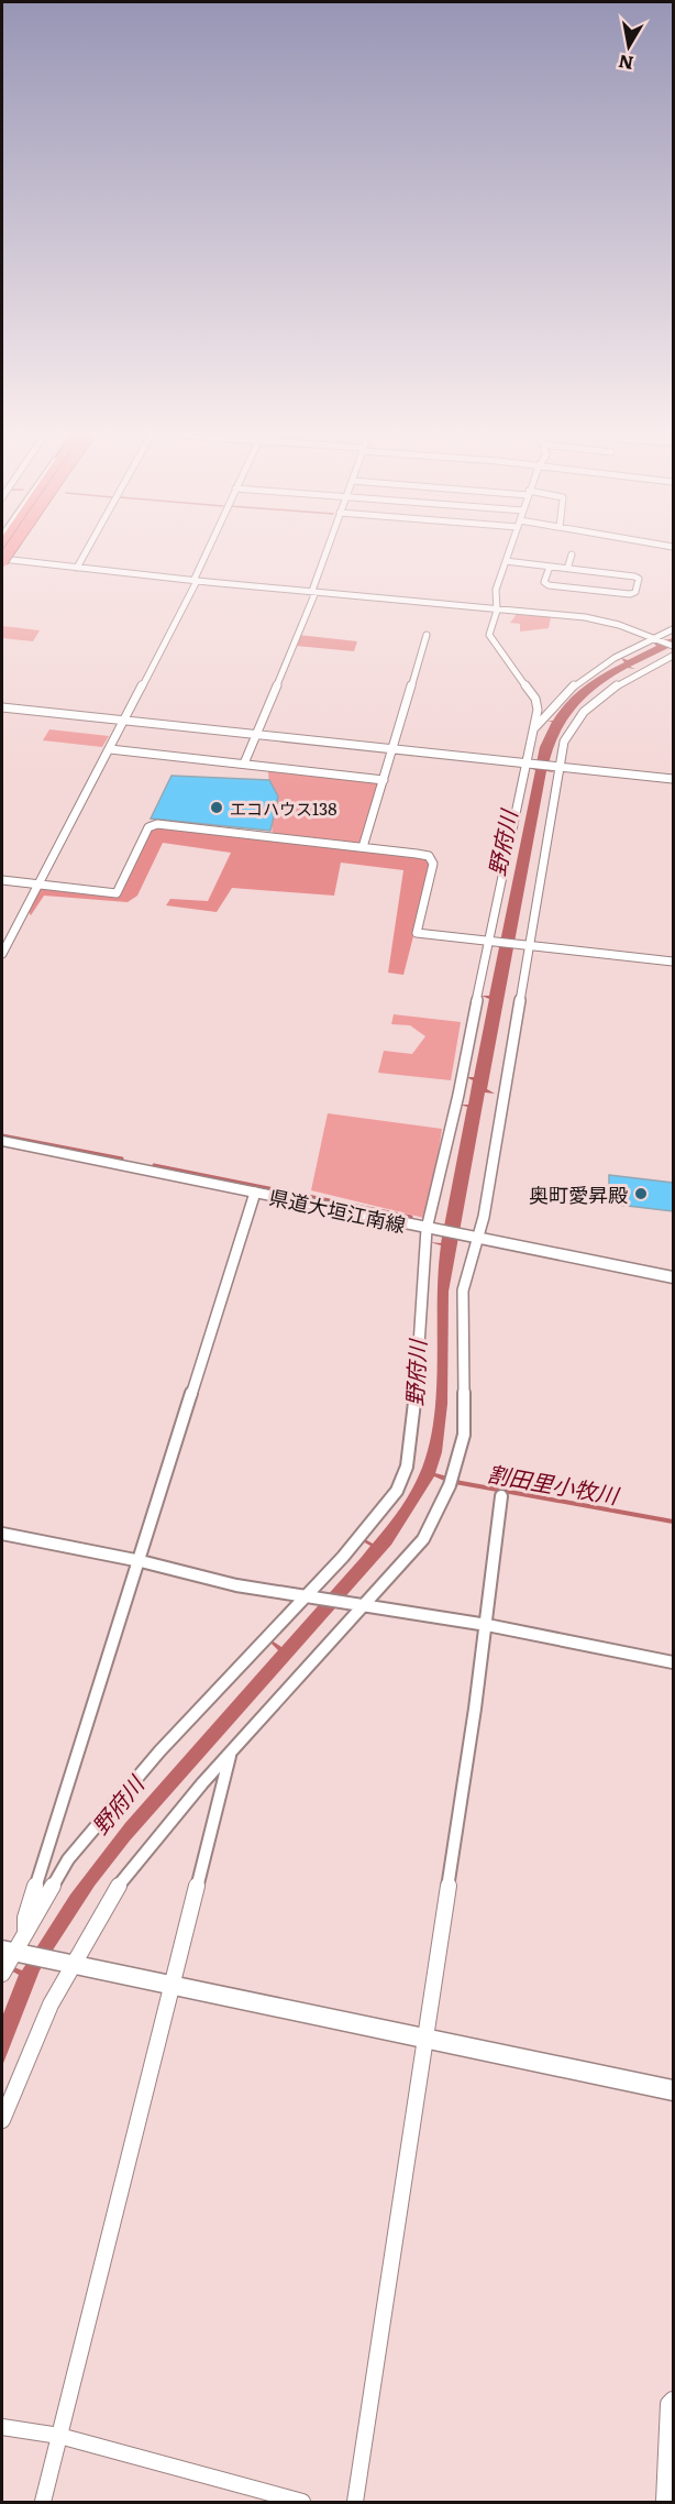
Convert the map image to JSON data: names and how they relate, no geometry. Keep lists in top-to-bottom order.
{
  "streets": {
    "main road": ["県道大垣江南線"]
  },
  "water": ["野府川", "割田里小牧川"],
  "places": ["エコハウス138", "奥町愛昇殿"],
  "north": "bottom"
}
